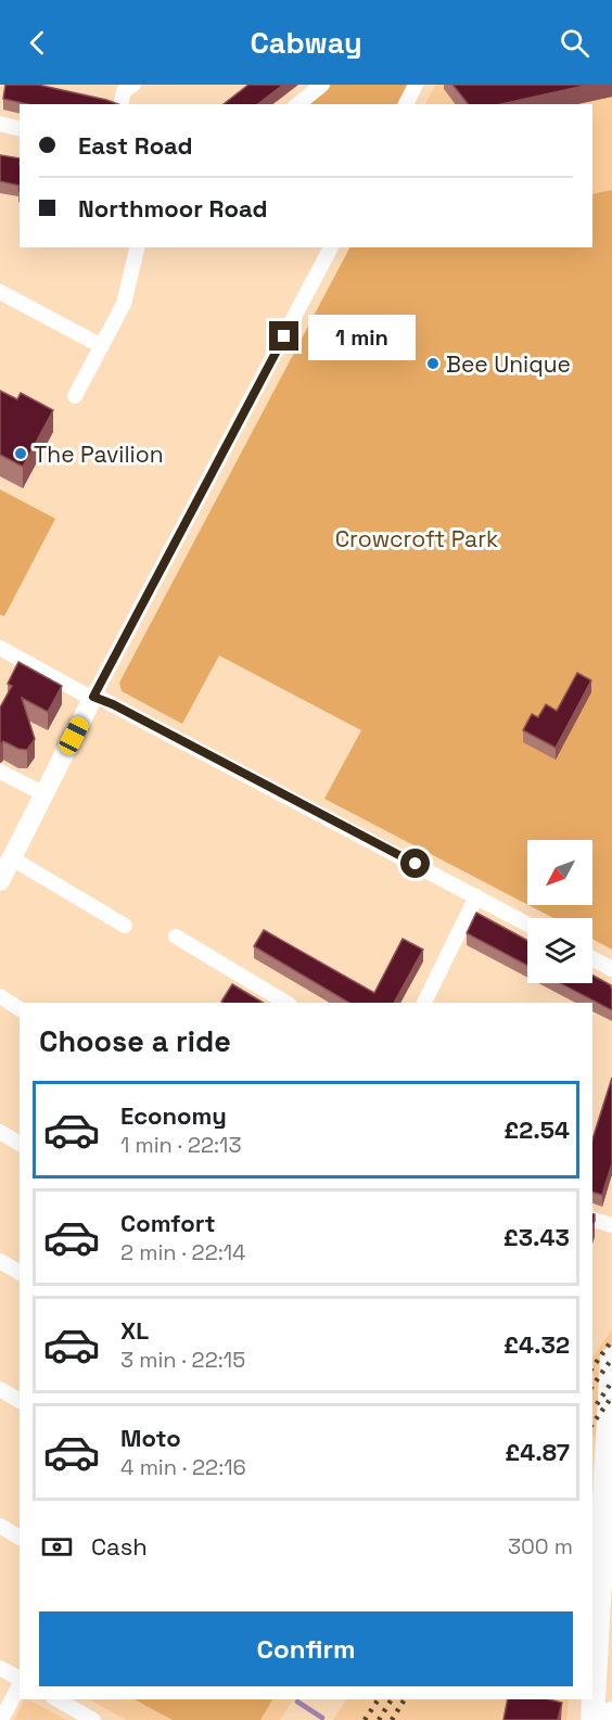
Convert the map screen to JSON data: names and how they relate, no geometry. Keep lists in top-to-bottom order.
{
  "parks": ["Crowcroft Park"],
  "places": ["Bee Unique", "The Pavilion"],
  "north": "bottom left",
  "page": {
    "header": "Cabway",
    "banner": ["East Road", "Northmoor Road"],
    "bubble": "1 min",
    "heading": "Choose a ride",
    "list": [
      {
        "name": "Economy",
        "note": "1 min · 22:13",
        "value": "£2.54"
      },
      {
        "name": "Comfort",
        "note": "2 min · 22:14",
        "value": "£3.43"
      },
      {
        "name": "XL",
        "note": "3 min · 22:15",
        "value": "£4.32"
      },
      {
        "name": "Moto",
        "note": "4 min · 22:16",
        "value": "£4.87"
      }
    ],
    "pay": ["Cash", "300 m"],
    "buttons": "Confirm"
  }
}
